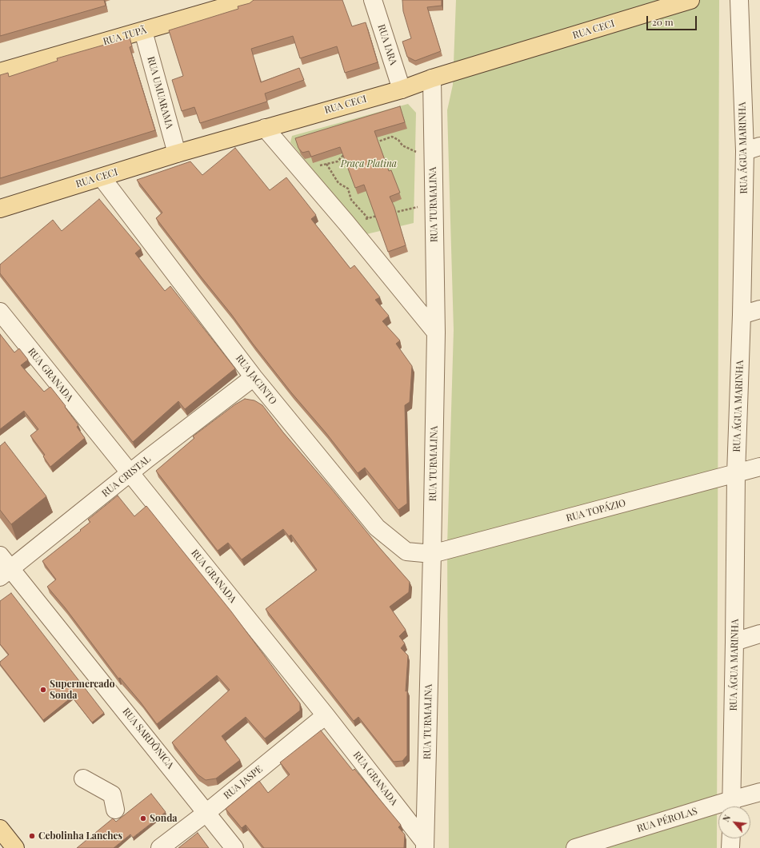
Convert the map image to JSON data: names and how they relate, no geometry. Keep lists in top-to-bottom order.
{
  "streets": {
    "main road": ["RUA CECI", "RUA TUPÃ"],
    "street": [
      "RUA IARA",
      "RUA UMUARAMA",
      "RUA ÁGUA MARINHA",
      "RUA TURMALINA",
      "RUA GRANADA",
      "RUA JACINTO",
      "RUA CRISTAL",
      "RUA TOPÁZIO",
      "RUA SARDÔNICA",
      "RUA JASPE",
      "RUA PÉROLAS"
    ]
  },
  "crossings": [
    ["RUA CECI", "RUA IARA"],
    ["RUA CECI", "RUA UMUARAMA"],
    ["RUA CECI", "RUA TURMALINA"],
    ["RUA CECI", "RUA JACINTO"],
    ["RUA TUPÃ", "RUA UMUARAMA"],
    ["RUA ÁGUA MARINHA", "RUA TOPÁZIO"],
    ["RUA ÁGUA MARINHA", "RUA PÉROLAS"],
    ["RUA TURMALINA", "RUA GRANADA"],
    ["RUA TURMALINA", "RUA JACINTO"],
    ["RUA TURMALINA", "RUA TOPÁZIO"],
    ["RUA GRANADA", "RUA CRISTAL"],
    ["RUA GRANADA", "RUA JASPE"],
    ["RUA JACINTO", "RUA CRISTAL"],
    ["RUA JACINTO", "RUA TOPÁZIO"],
    ["RUA CRISTAL", "RUA SARDÔNICA"],
    ["RUA SARDÔNICA", "RUA JASPE"]
  ],
  "parks": ["Praça Platina"],
  "places": ["Supermercado Sonda", "Sonda", "Cebolinha Lanches"],
  "scale_bar": "20 m",
  "north": "top left"
}
